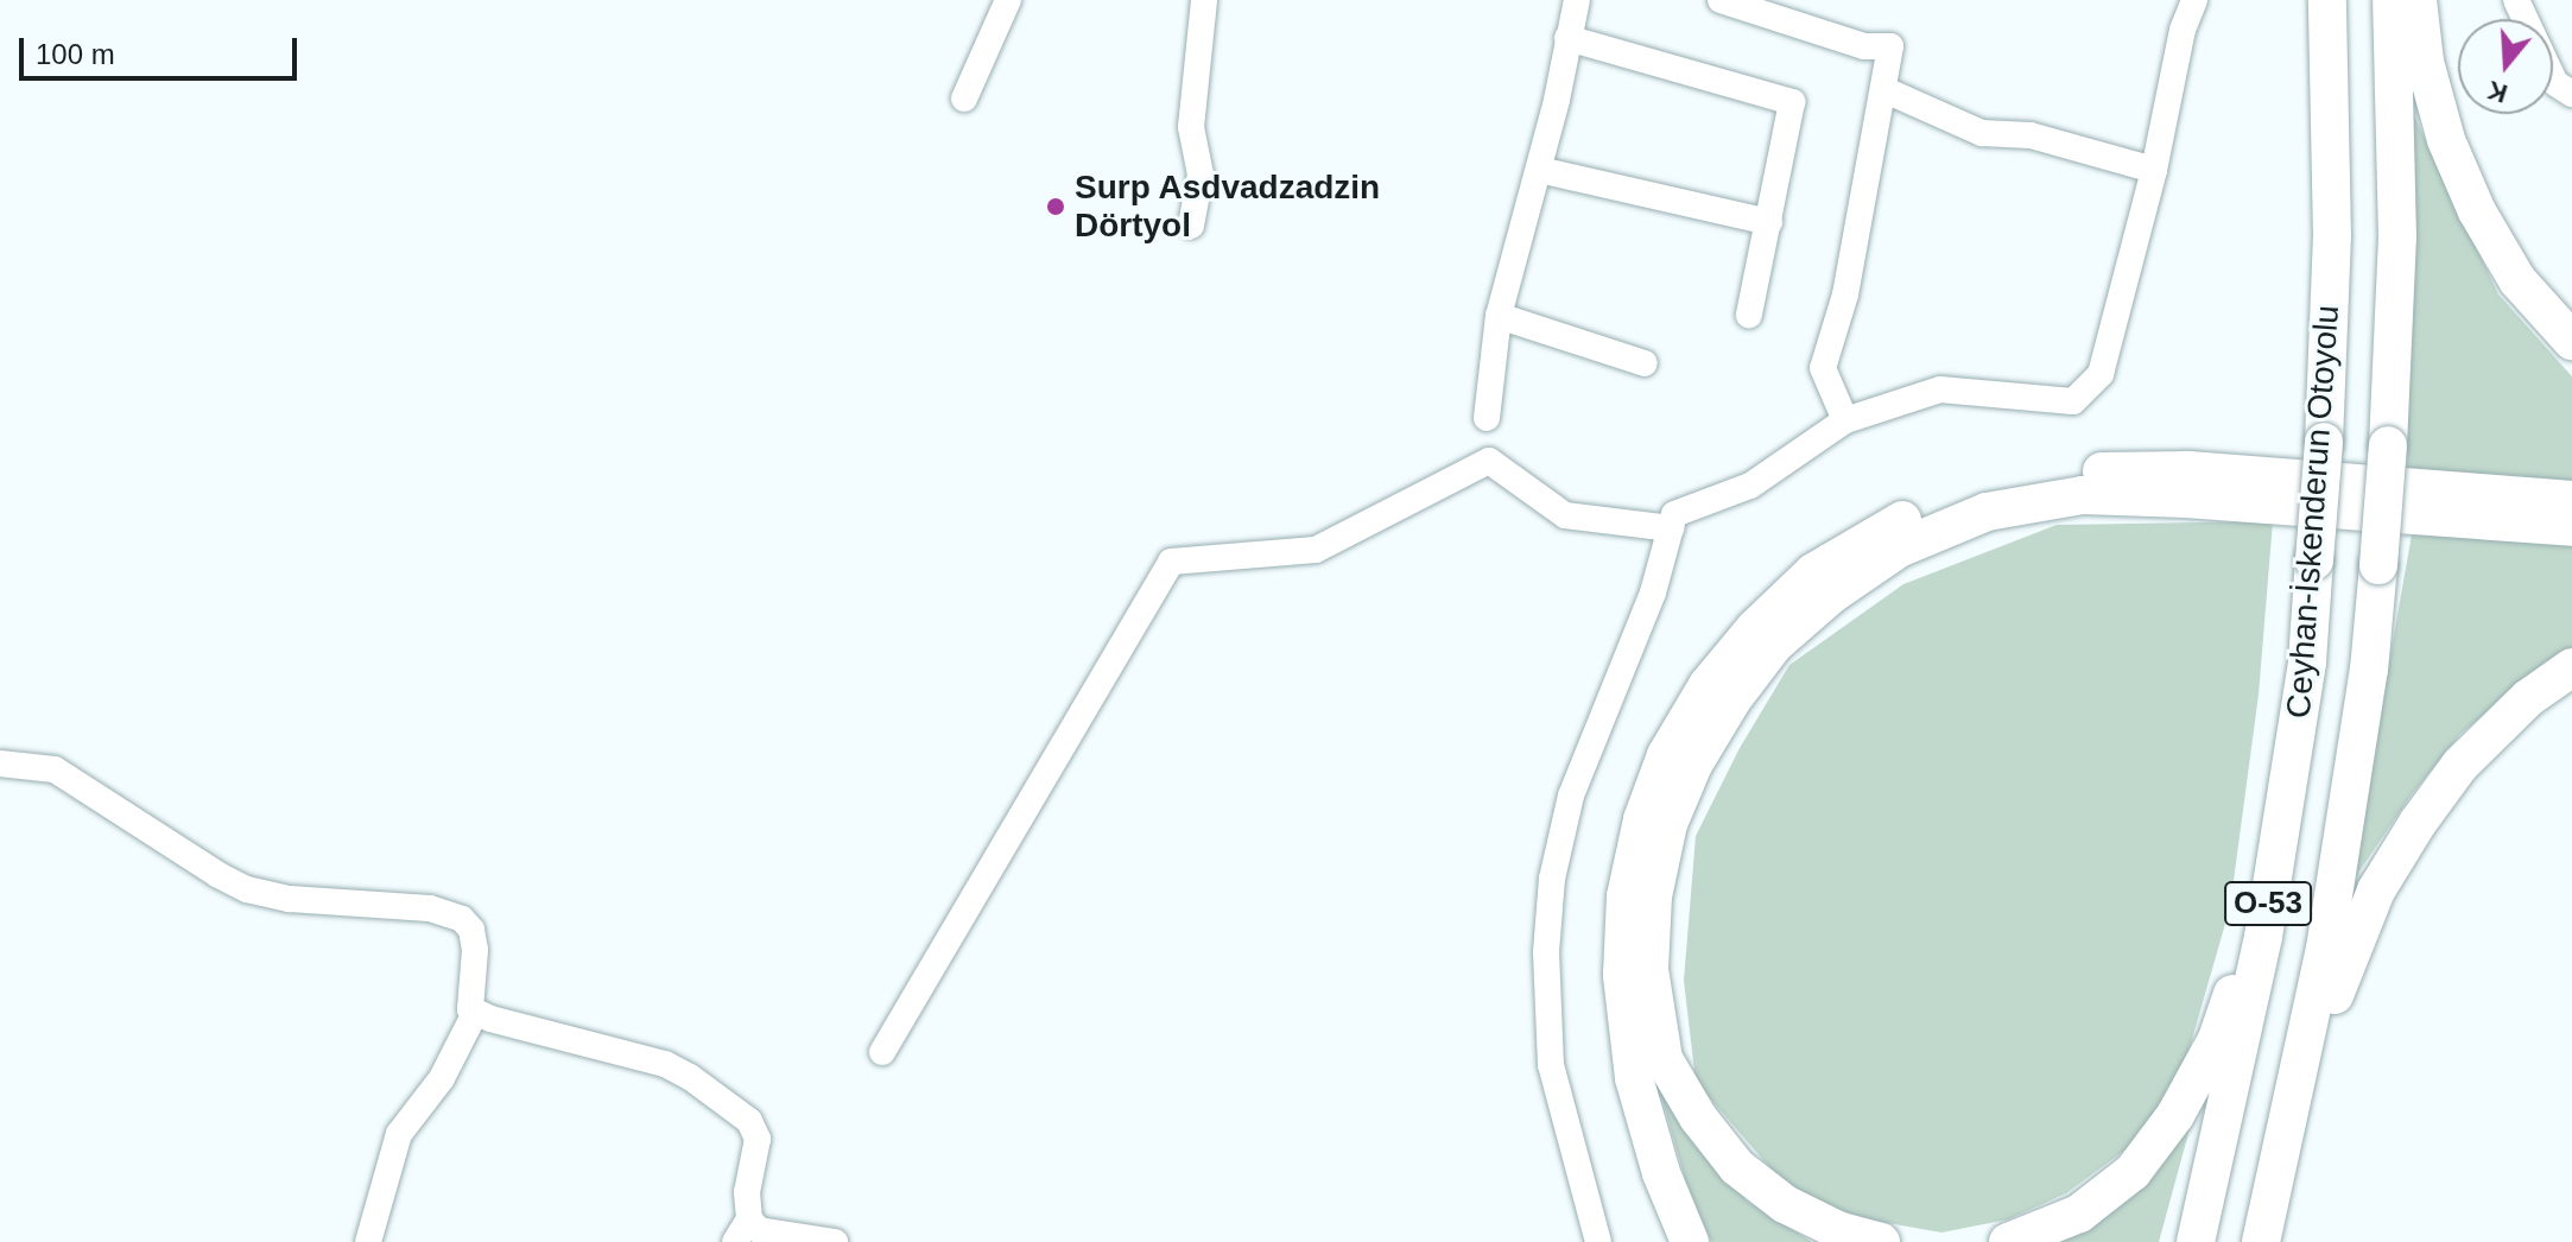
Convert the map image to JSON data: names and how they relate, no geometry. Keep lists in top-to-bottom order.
{
  "streets": {
    "highway": ["Ceyhan-İskenderun Otoyolu", "O-53"]
  },
  "places": ["Surp Asdvadzadzin Dörtyol"],
  "scale_bar": "100 m",
  "north": "bottom"
}
